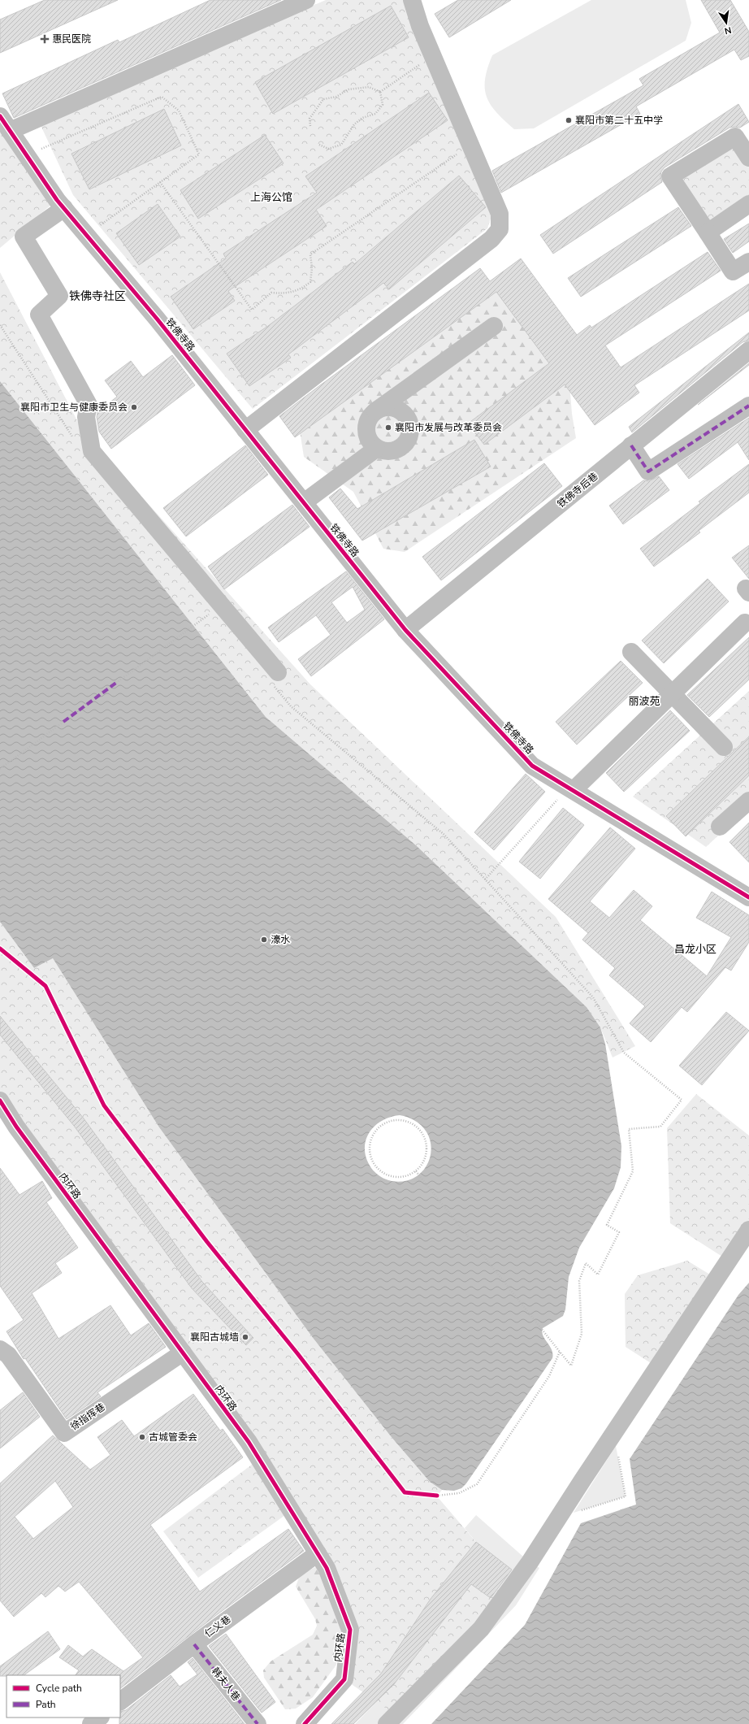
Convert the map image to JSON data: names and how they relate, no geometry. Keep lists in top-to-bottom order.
{
  "streets": {
    "street": [
      "铁佛寺路",
      "铁佛寺后巷",
      "内环路",
      "徐指挥巷",
      "仁义巷",
      "韩夫人巷"
    ]
  },
  "crossings": [
    ["铁佛寺路", "铁佛寺后巷"],
    ["内环路", "徐指挥巷"],
    ["内环路", "仁义巷"],
    ["仁义巷", "韩夫人巷"]
  ],
  "districts": [
    "上海公馆",
    "铁佛寺社区",
    "丽波苑",
    "昌龙小区"
  ],
  "places": {
    "health": ["惠民医院"],
    "other": [
      "襄阳市第二十五中学",
      "襄阳市卫生与健康委员会",
      "襄阳市发展与改革委员会",
      "濠水",
      "襄阳古城墙",
      "古城管委会"
    ]
  },
  "legend": ["Cycle path", "Path"],
  "north": "bottom"
}
